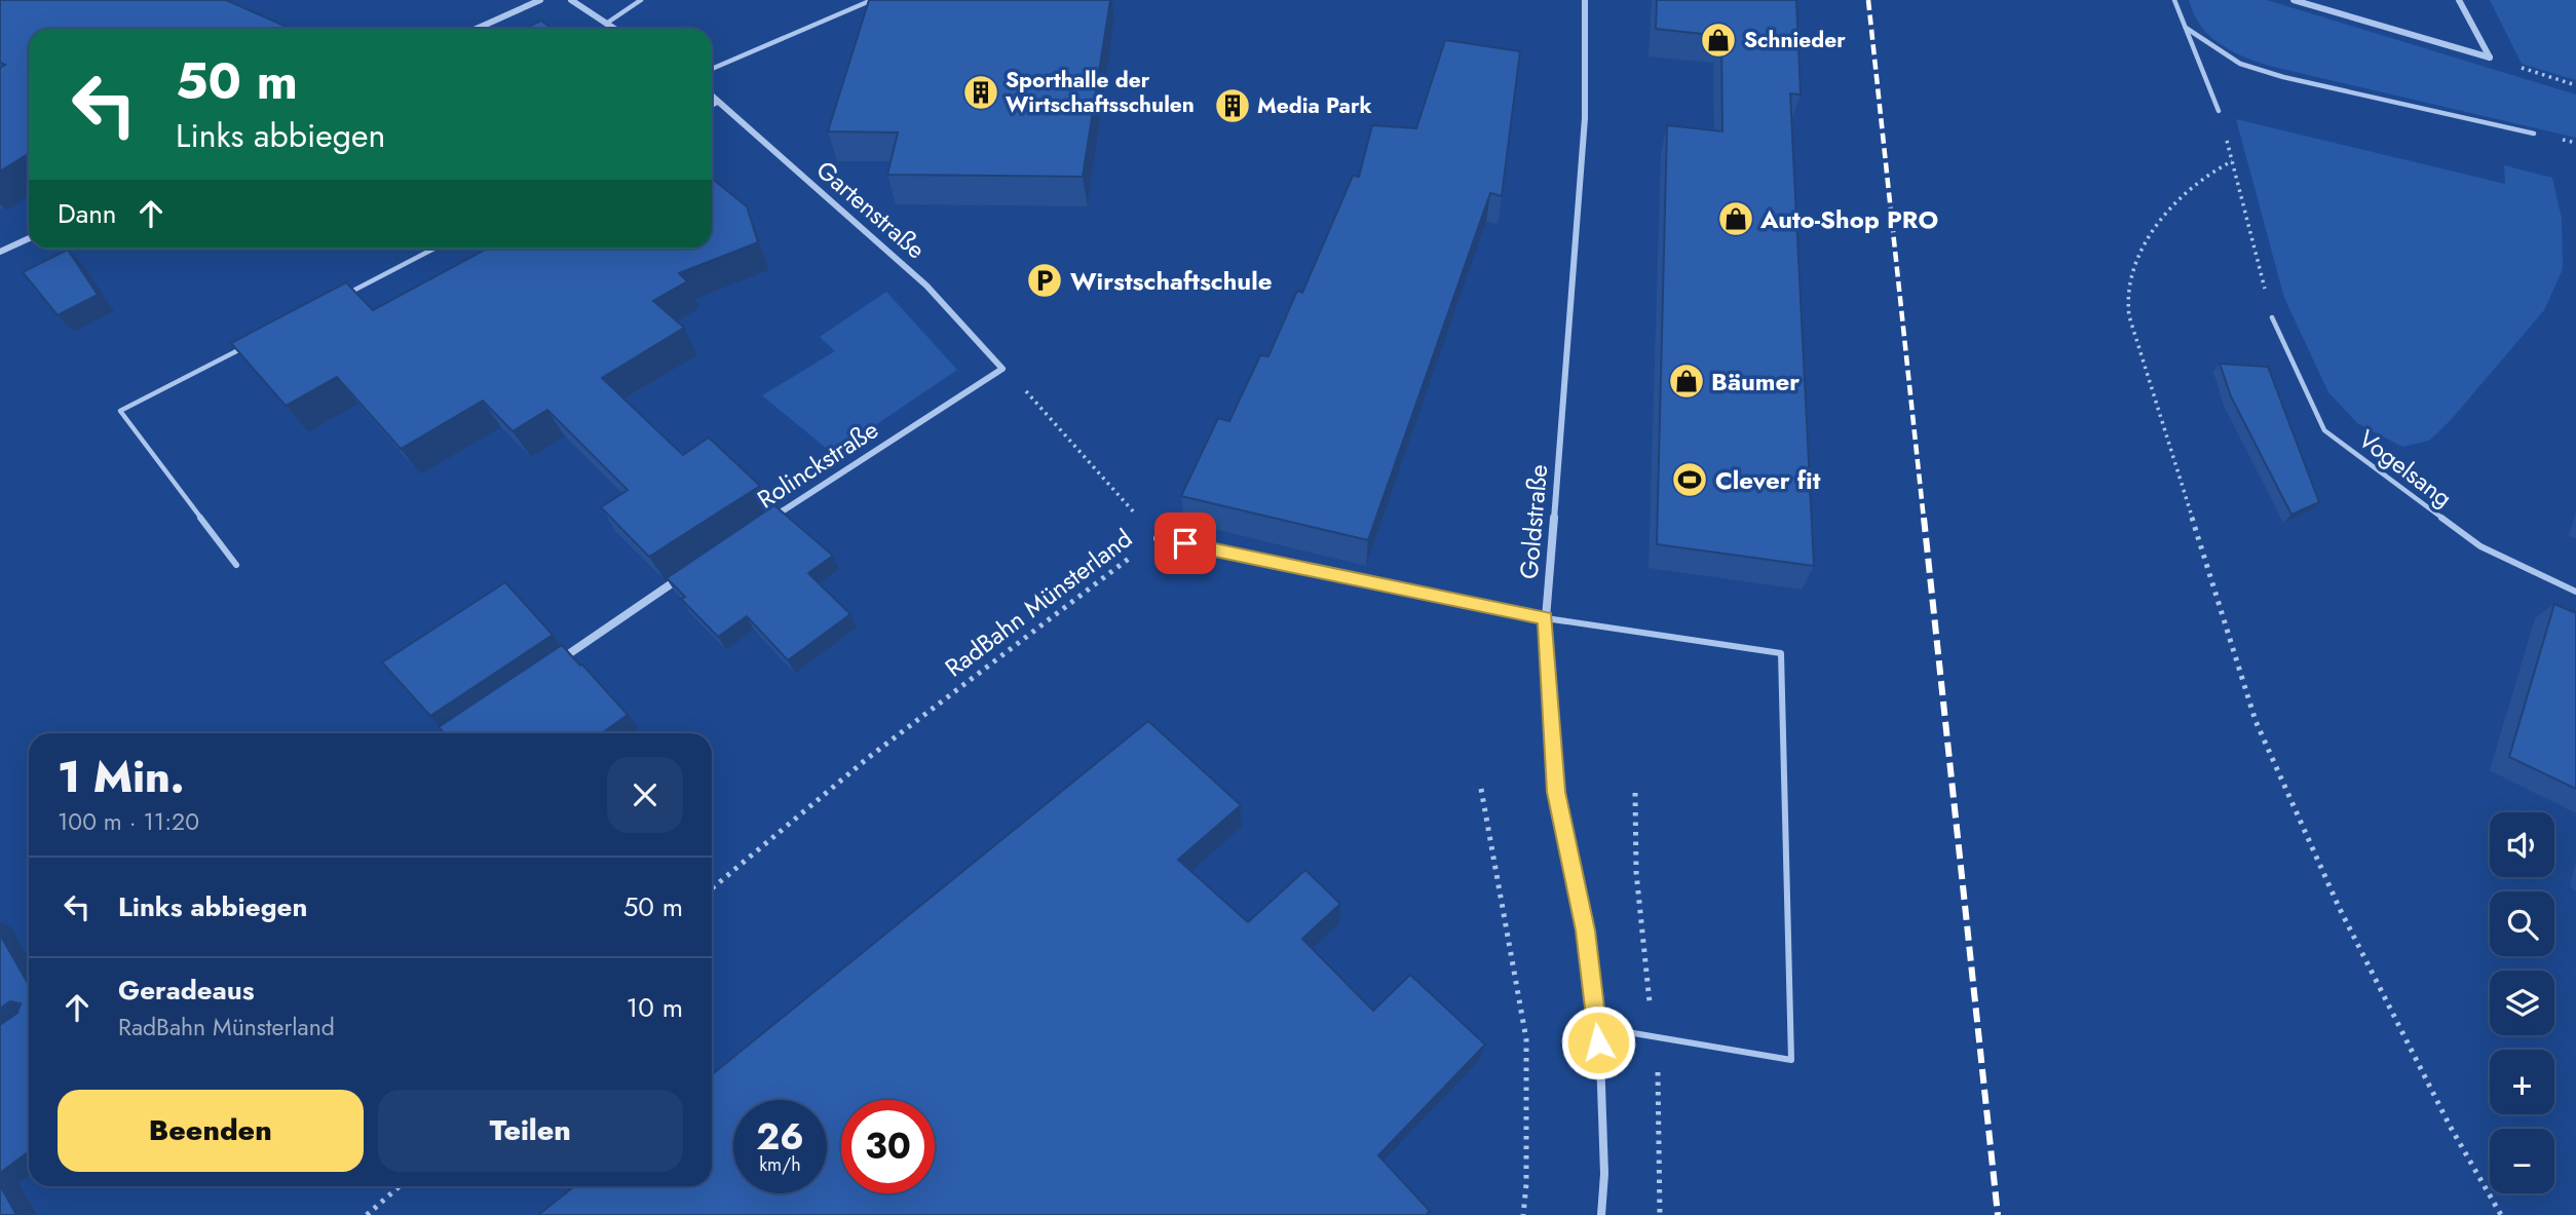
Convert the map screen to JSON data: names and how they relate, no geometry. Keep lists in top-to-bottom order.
{
  "streets": {
    "street": [
      "Gartenstraße",
      "Rolinckstraße",
      "Goldstraße",
      "RadBahn Münsterland"
    ],
    "lane": ["Vogelsang"]
  },
  "crossings": [
    ["Gartenstraße", "Rolinckstraße"],
    ["Goldstraße", "RadBahn Münsterland"]
  ],
  "places": {
    "shop": ["Schnieder", "Auto-Shop PRO", "Bäumer"],
    "building": ["Sporthalle der Wirtschaftsschulen", "Media Park"],
    "parking": ["Wirstschaftschule"],
    "sports": ["Clever fit"]
  },
  "page": {
    "turn": ["50 m", "Links abbiegen"],
    "then": "Dann",
    "heading": ["1 Min.", "100 m · 11:20"],
    "map_buttons": ["+", "−"],
    "list": [
      {
        "name": "Links abbiegen",
        "value": "50 m"
      },
      {
        "name": "Geradeaus",
        "note": "RadBahn Münsterland",
        "value": "10 m"
      }
    ],
    "buttons": ["Beenden", "Teilen"],
    "speed": "26 km/h",
    "limit": "30"
  }
}
